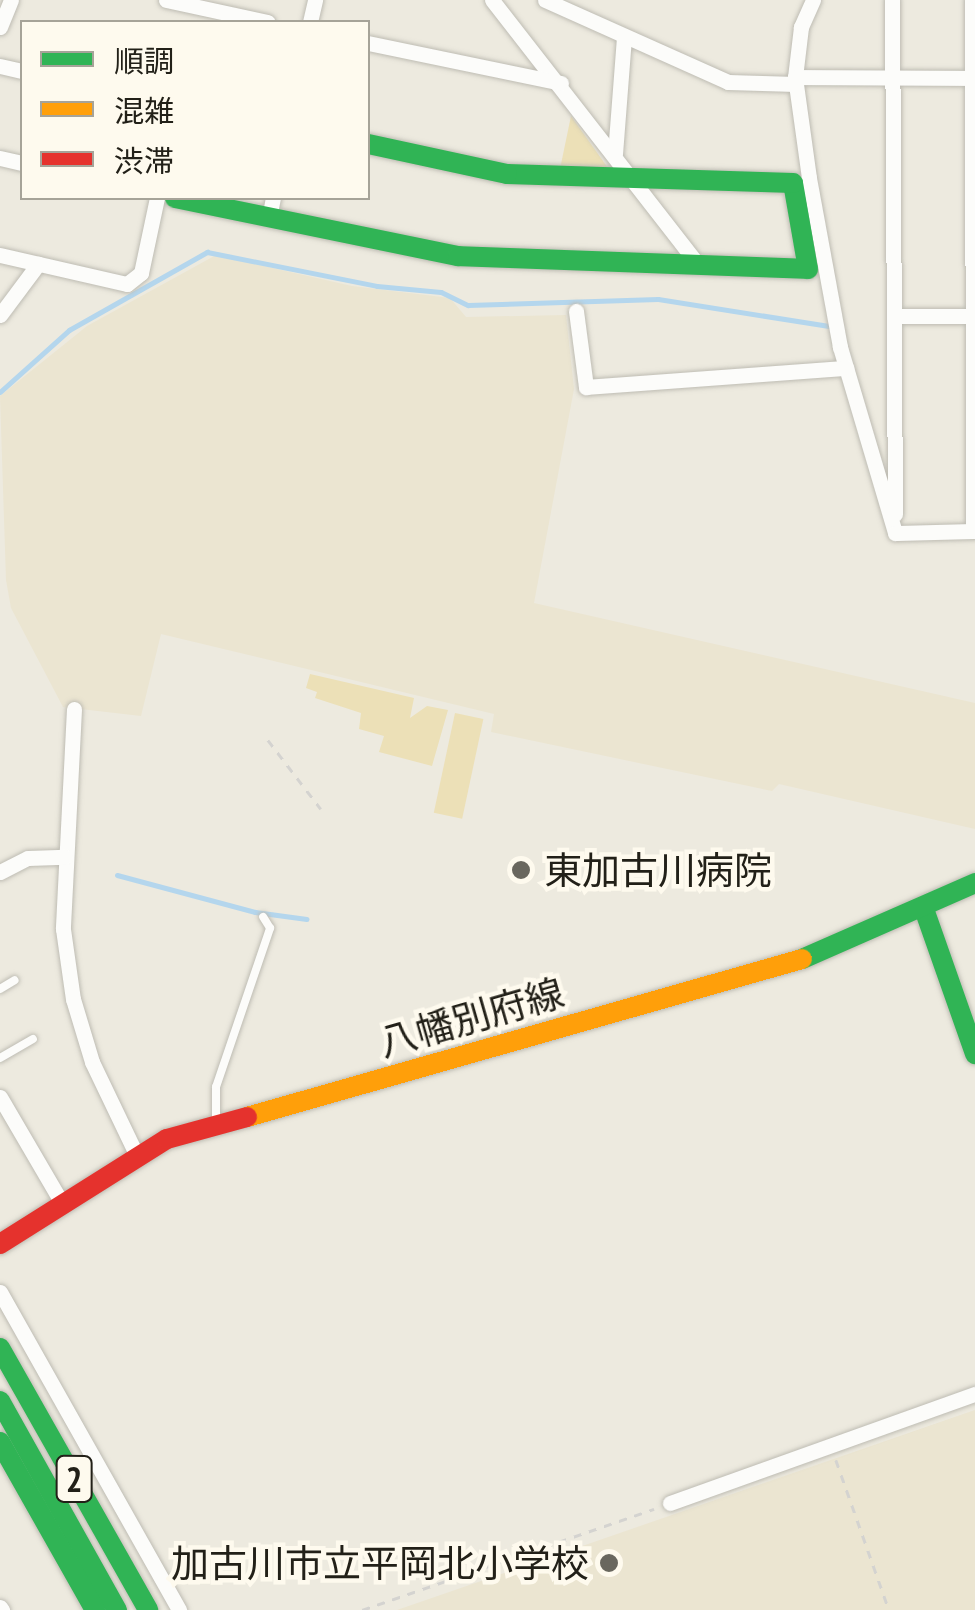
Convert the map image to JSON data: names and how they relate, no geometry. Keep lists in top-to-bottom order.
{
  "streets": {
    "main road": ["八幡別府線", "2"]
  },
  "places": ["東加古川病院", "加古川市立平岡北小学校"],
  "legend": ["順調", "混雑", "渋滞"]
}
